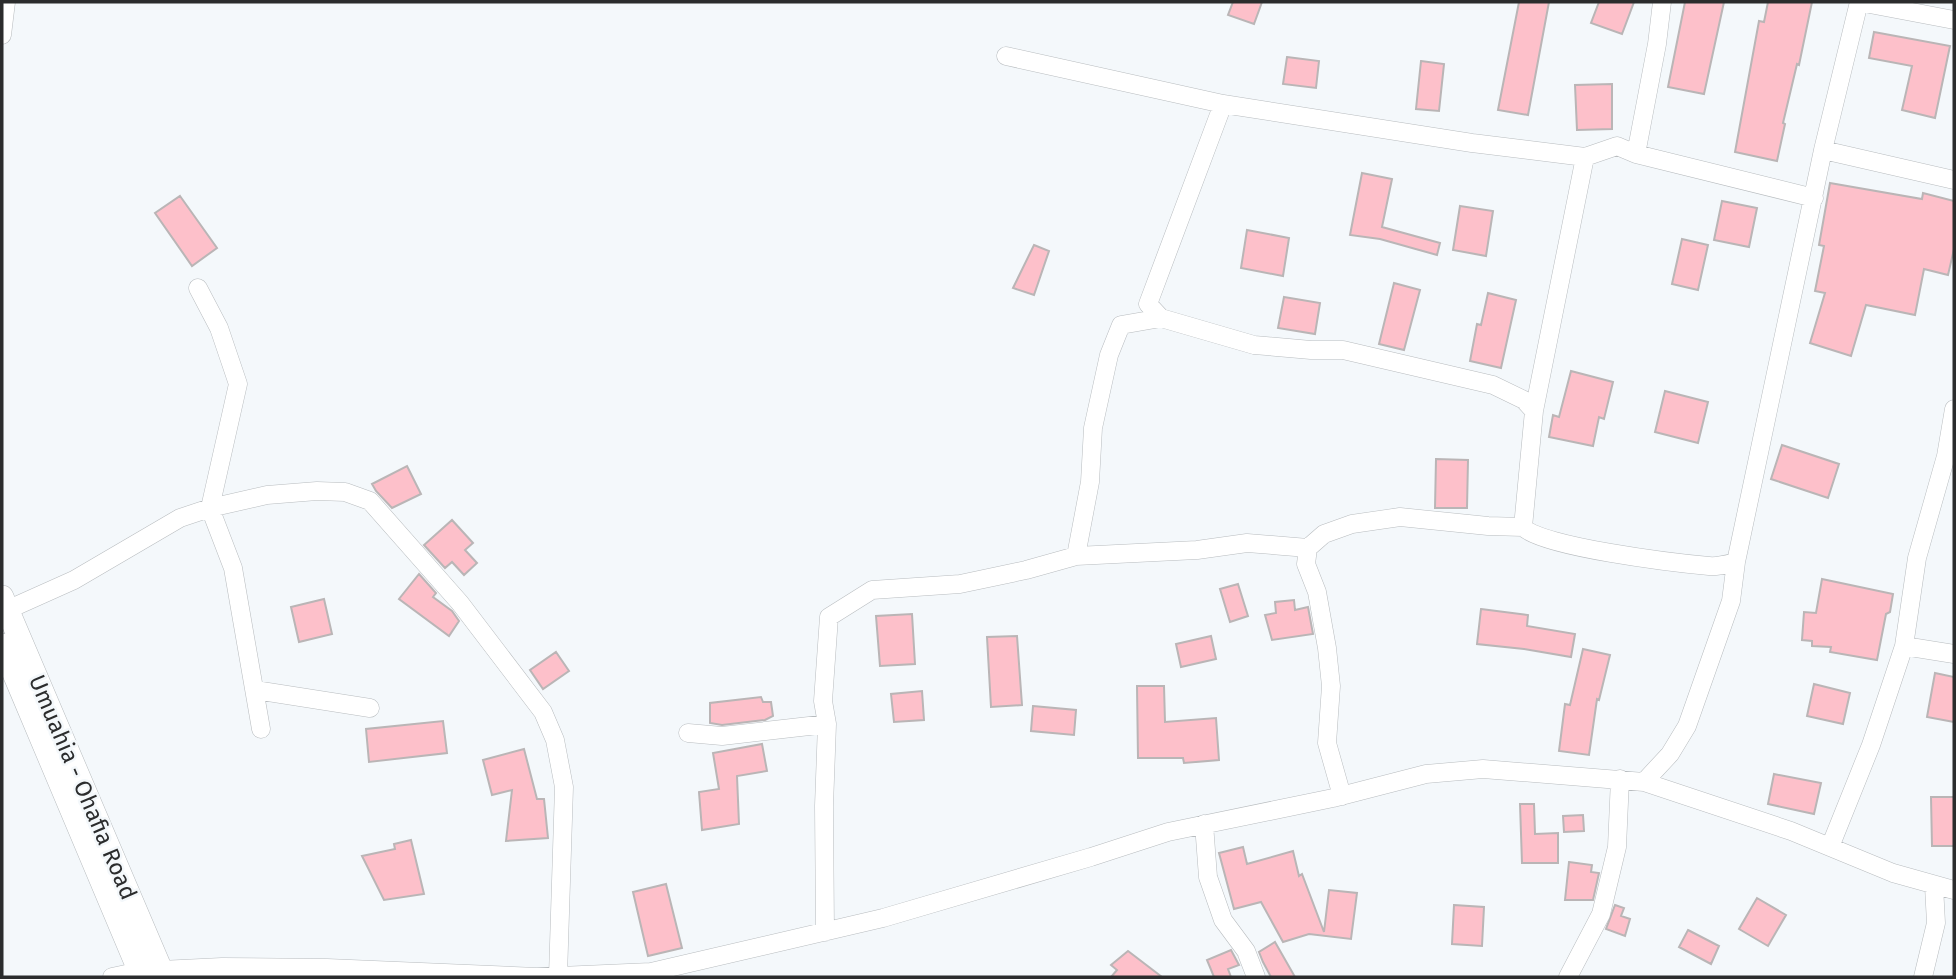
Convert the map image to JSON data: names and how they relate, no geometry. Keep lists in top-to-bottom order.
{
  "streets": {
    "main road": ["Umuahia - Ohafia Road"]
  }
}
